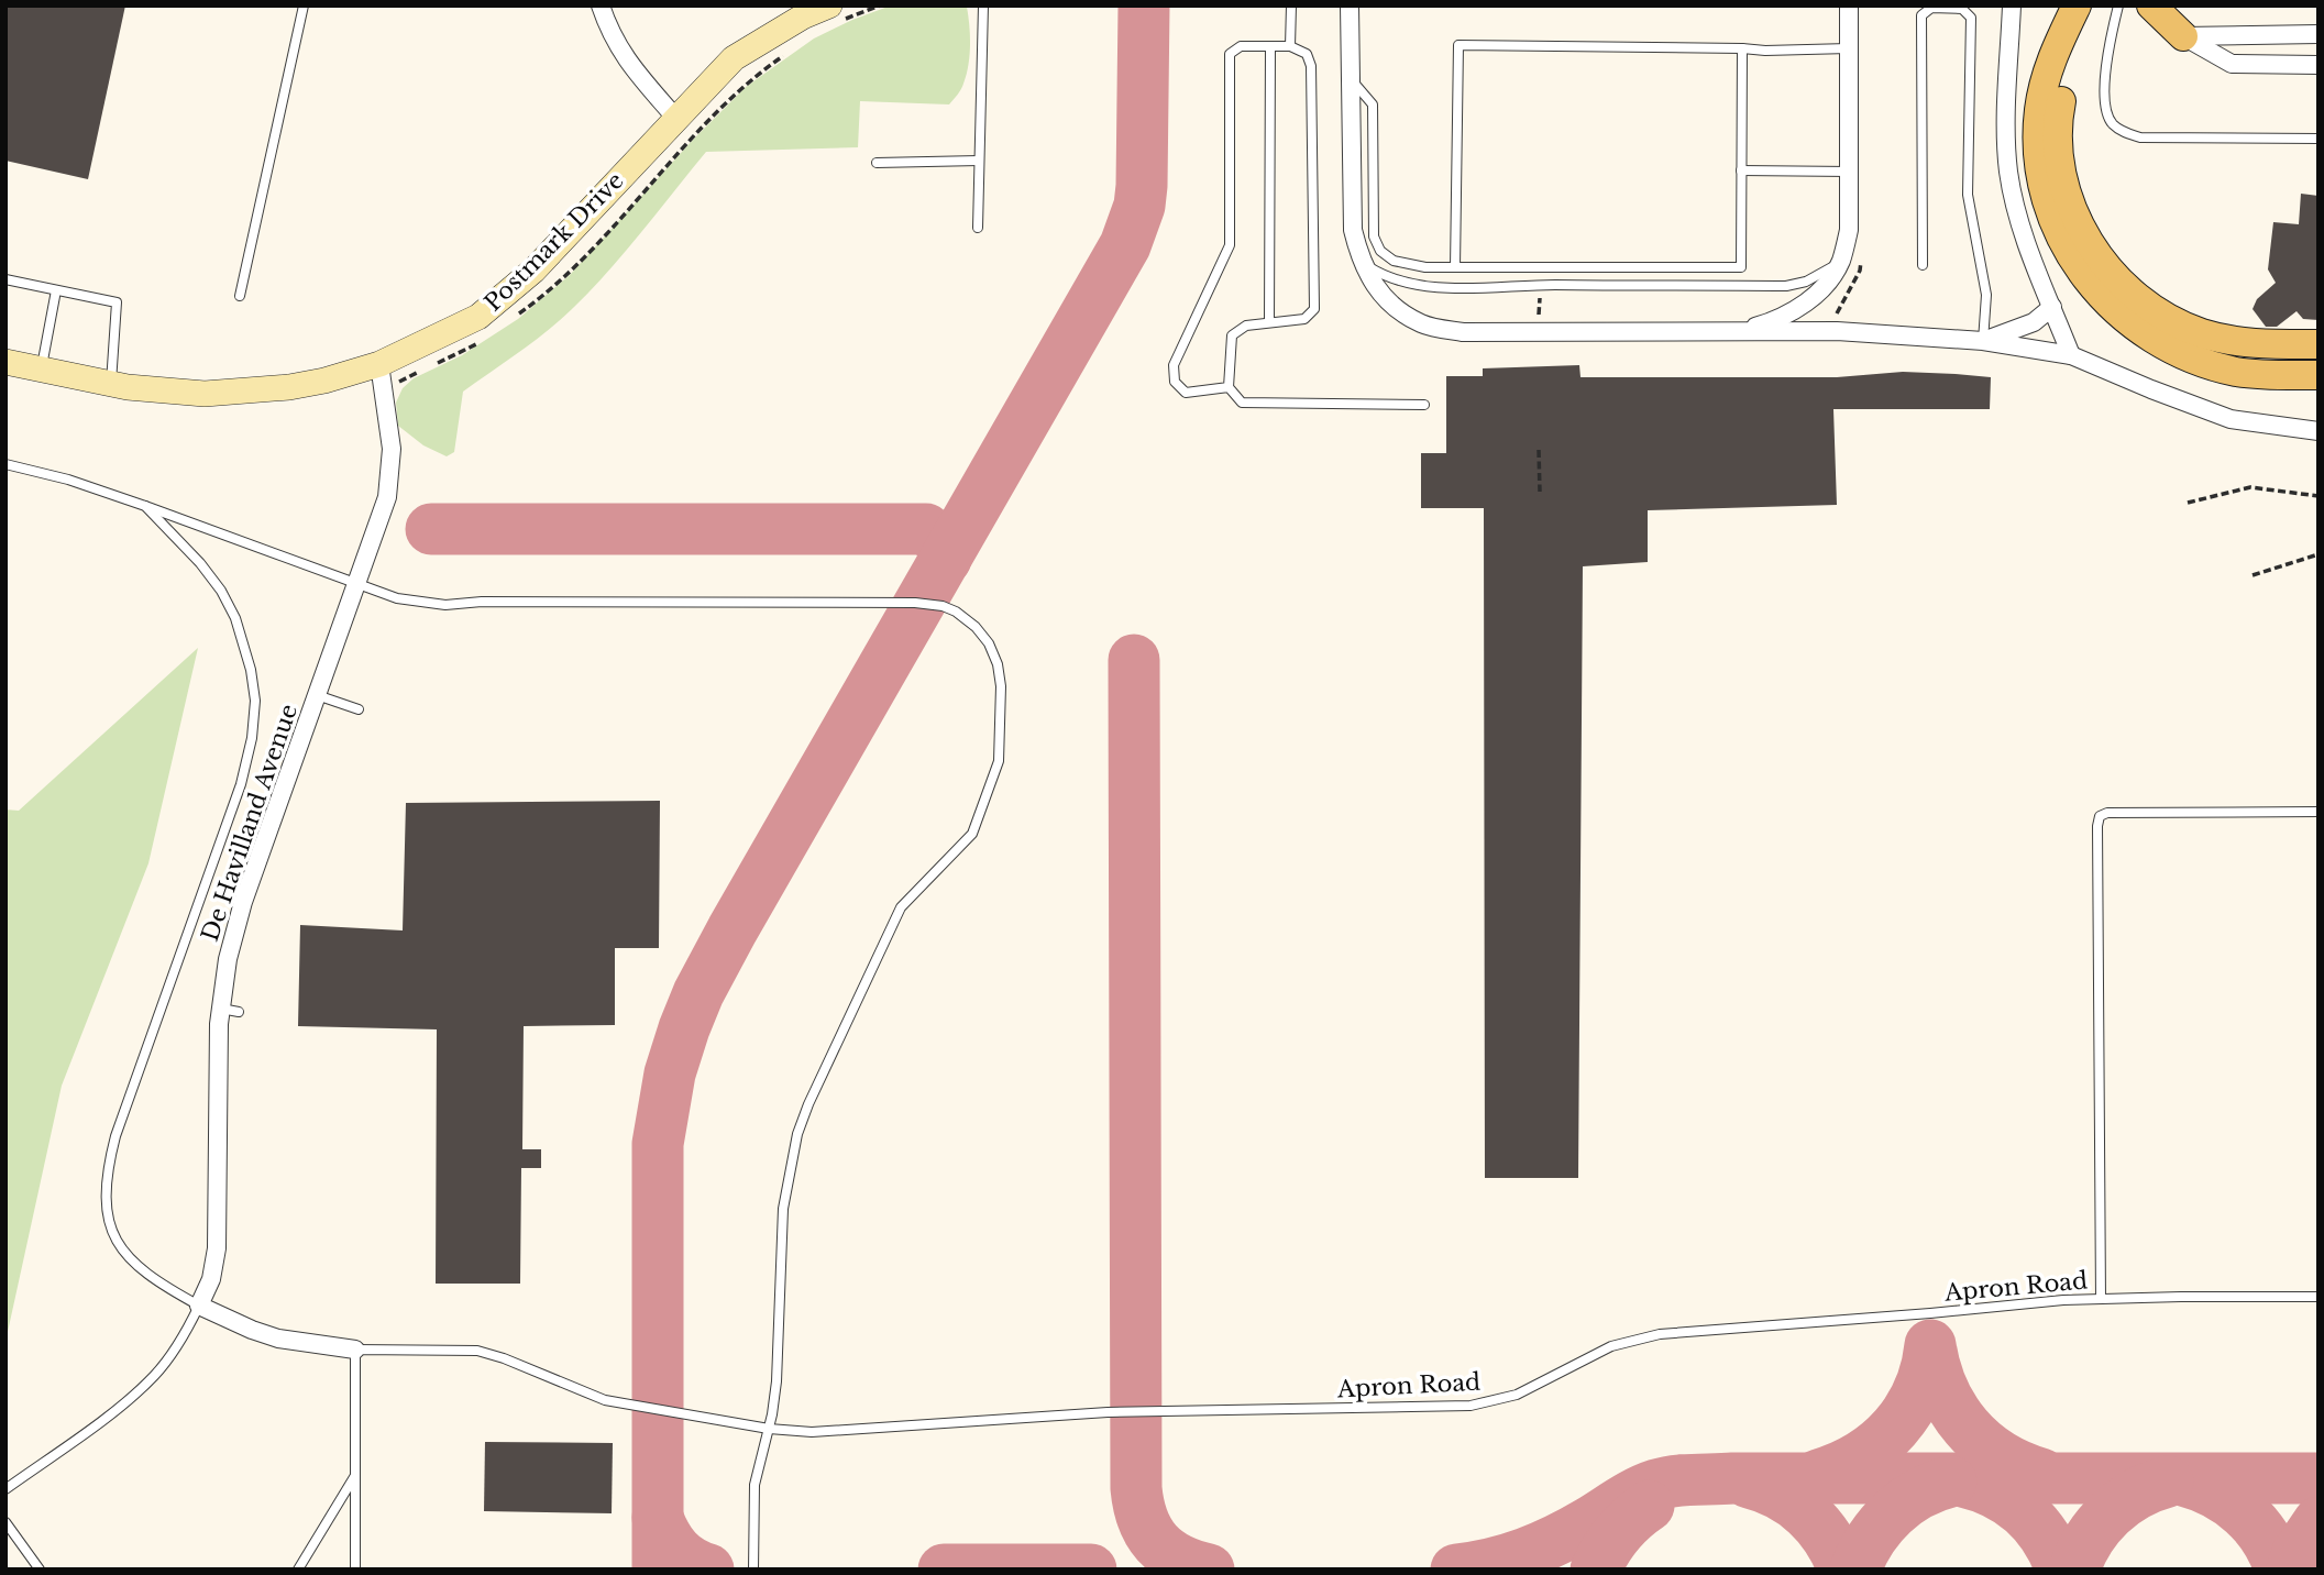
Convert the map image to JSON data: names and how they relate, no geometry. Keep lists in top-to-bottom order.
{
  "streets": {
    "street": ["Postmark Drive", "De Havilland Avenue"],
    "lane": ["Apron Road"]
  },
  "crossings": [
    ["Postmark Drive", "De Havilland Avenue"]
  ]
}
